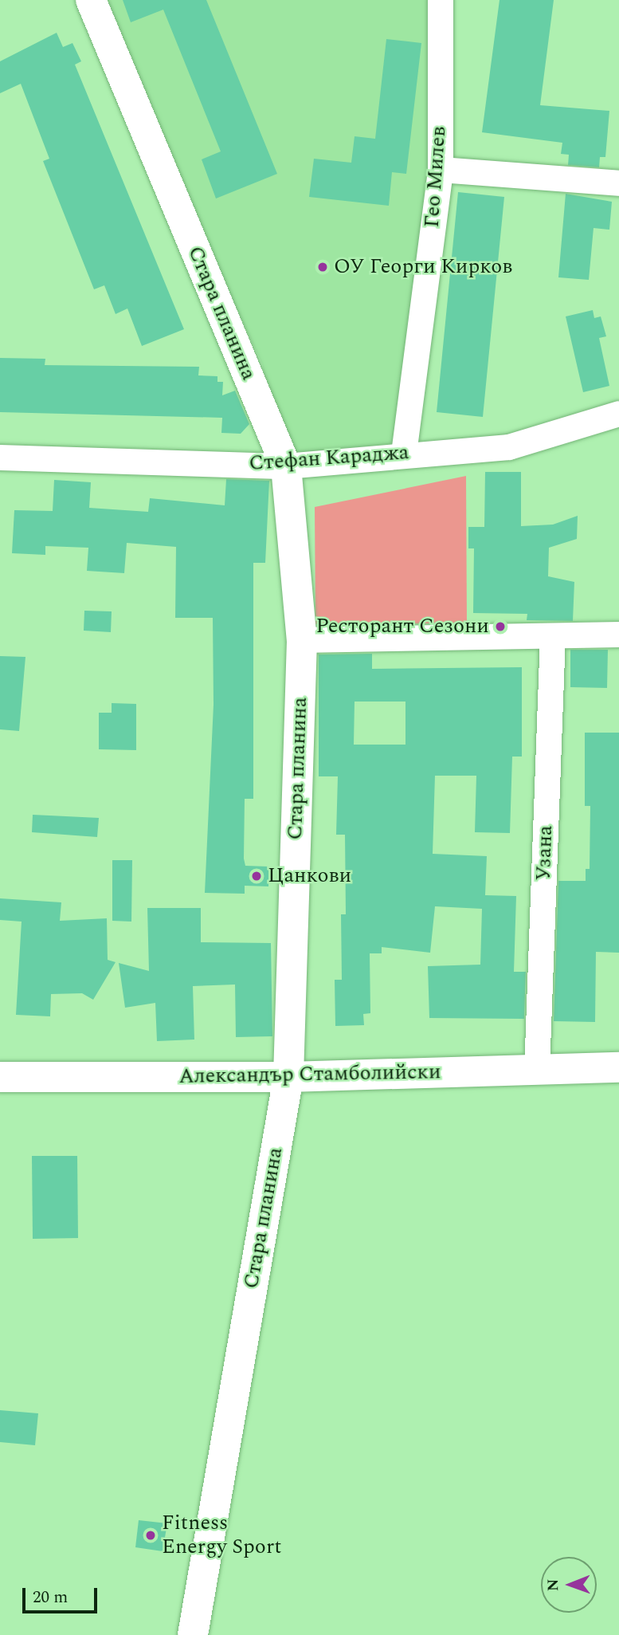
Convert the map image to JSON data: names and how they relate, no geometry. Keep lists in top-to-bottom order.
{
  "streets": {
    "street": [
      "Гео Милев",
      "Стара планина",
      "Стефан Караджа",
      "Узана",
      "Александър Стамболийски"
    ]
  },
  "crossings": [
    ["Гео Милев", "Стефан Караджа"],
    ["Стара планина", "Стефан Караджа"],
    ["Стара планина", "Александър Стамболийски"],
    ["Узана", "Александър Стамболийски"]
  ],
  "places": [
    "ОУ Георги Кирков",
    "Ресторант Сезони",
    "Цанкови",
    "Fitness Energy Sport"
  ],
  "scale_bar": "20 m",
  "north": "left"
}
